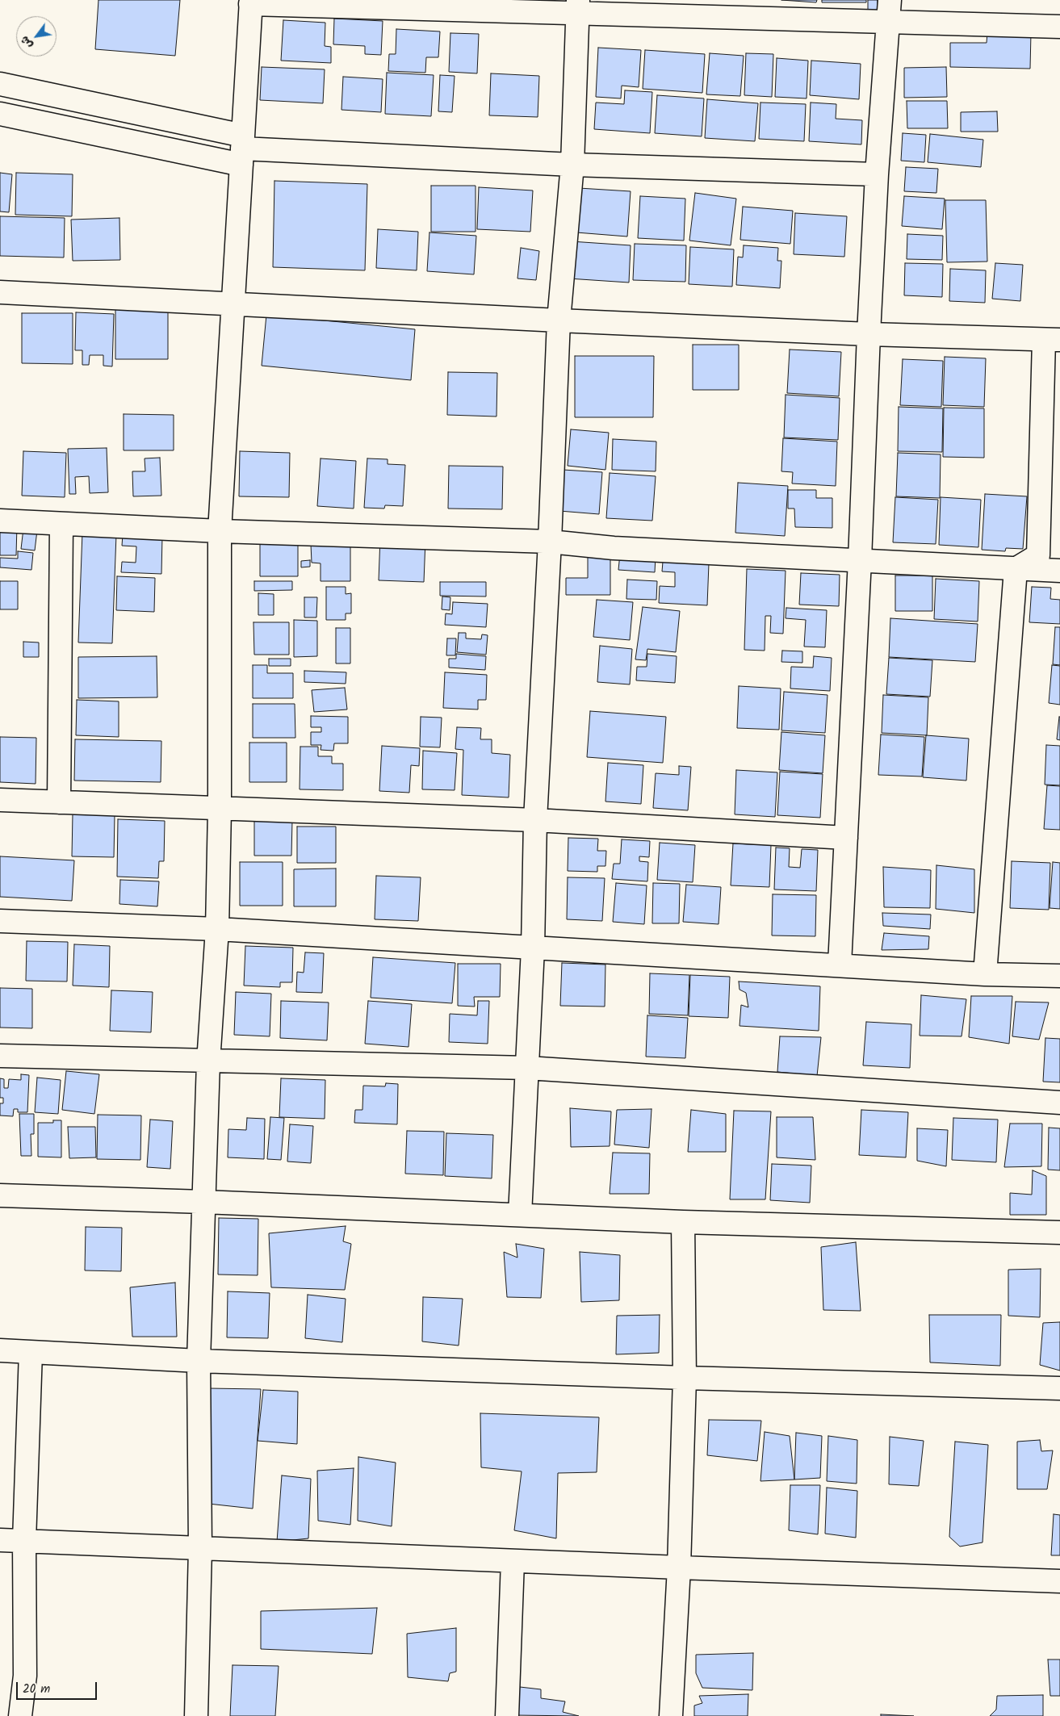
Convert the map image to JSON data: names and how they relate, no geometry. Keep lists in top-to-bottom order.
{
  "scale_bar": "20 m",
  "north": "bottom left"
}
